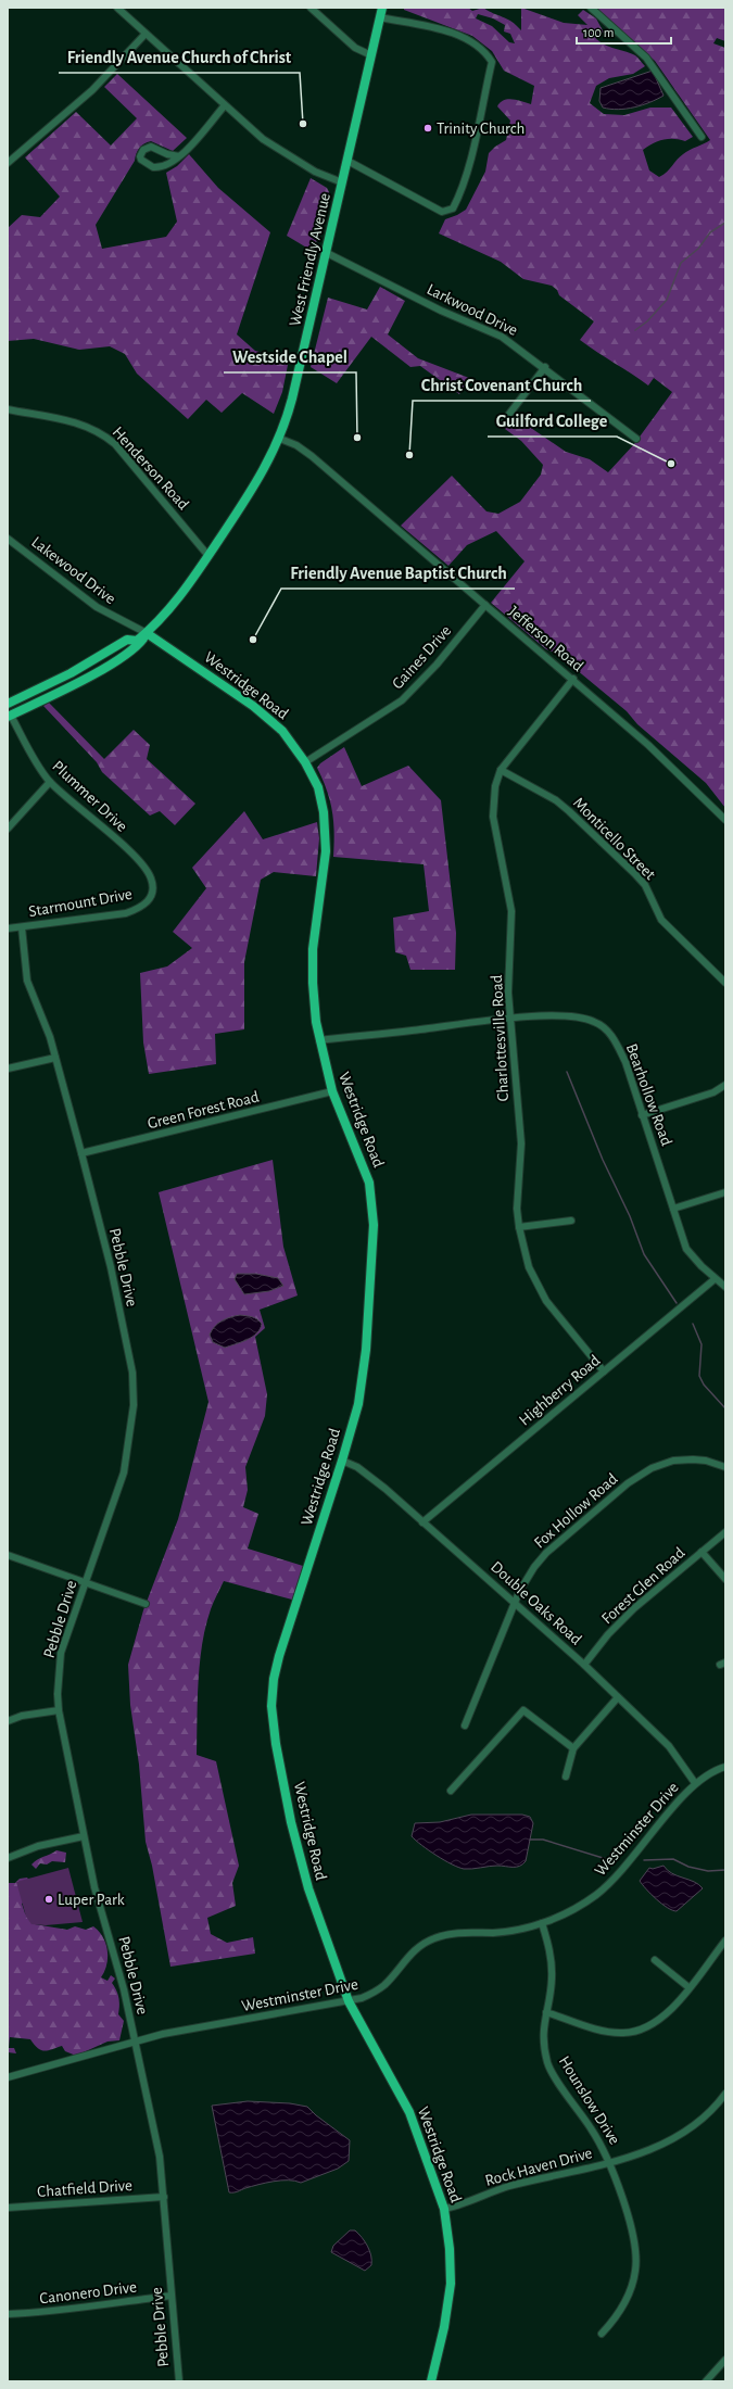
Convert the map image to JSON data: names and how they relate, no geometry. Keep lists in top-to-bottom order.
{
  "streets": {
    "main road": ["West Friendly Avenue", "Westridge Road"],
    "street": [
      "Larkwood Drive",
      "Henderson Road",
      "Lakewood Drive",
      "Jefferson Road",
      "Gaines Drive",
      "Plummer Drive",
      "Monticello Street",
      "Starmount Drive",
      "Charlottesville Road",
      "Bearhollow Road",
      "Green Forest Road",
      "Pebble Drive",
      "Highberry Road",
      "Fox Hollow Road",
      "Forest Glen Road",
      "Double Oaks Road",
      "Westminster Drive",
      "Hounslow Drive",
      "Rock Haven Drive",
      "Chatfield Drive",
      "Canonero Drive"
    ]
  },
  "crossings": [
    ["West Friendly Avenue", "Larkwood Drive"],
    ["West Friendly Avenue", "Henderson Road"],
    ["West Friendly Avenue", "Lakewood Drive"],
    ["West Friendly Avenue", "Jefferson Road"],
    ["West Friendly Avenue", "Westridge Road"],
    ["West Friendly Avenue", "Plummer Drive"],
    ["Lakewood Drive", "Westridge Road"],
    ["Jefferson Road", "Gaines Drive"],
    ["Jefferson Road", "Charlottesville Road"],
    ["Gaines Drive", "Westridge Road"],
    ["Westridge Road", "Bearhollow Road"],
    ["Westridge Road", "Green Forest Road"],
    ["Westridge Road", "Double Oaks Road"],
    ["Westridge Road", "Westminster Drive"],
    ["Westridge Road", "Rock Haven Drive"],
    ["Plummer Drive", "Starmount Drive"],
    ["Monticello Street", "Charlottesville Road"],
    ["Starmount Drive", "Pebble Drive"],
    ["Charlottesville Road", "Bearhollow Road"],
    ["Charlottesville Road", "Highberry Road"],
    ["Bearhollow Road", "Highberry Road"],
    ["Green Forest Road", "Pebble Drive"],
    ["Pebble Drive", "Westminster Drive"],
    ["Pebble Drive", "Chatfield Drive"],
    ["Pebble Drive", "Canonero Drive"],
    ["Highberry Road", "Double Oaks Road"],
    ["Fox Hollow Road", "Double Oaks Road"],
    ["Forest Glen Road", "Double Oaks Road"],
    ["Double Oaks Road", "Westminster Drive"],
    ["Westminster Drive", "Hounslow Drive"],
    ["Hounslow Drive", "Rock Haven Drive"]
  ],
  "places": [
    "Friendly Avenue Church of Christ",
    "Trinity Church",
    "Westside Chapel",
    "Christ Covenant Church",
    "Guilford College",
    "Friendly Avenue Baptist Church",
    "Luper Park"
  ],
  "scale_bar": "100 m"
}
